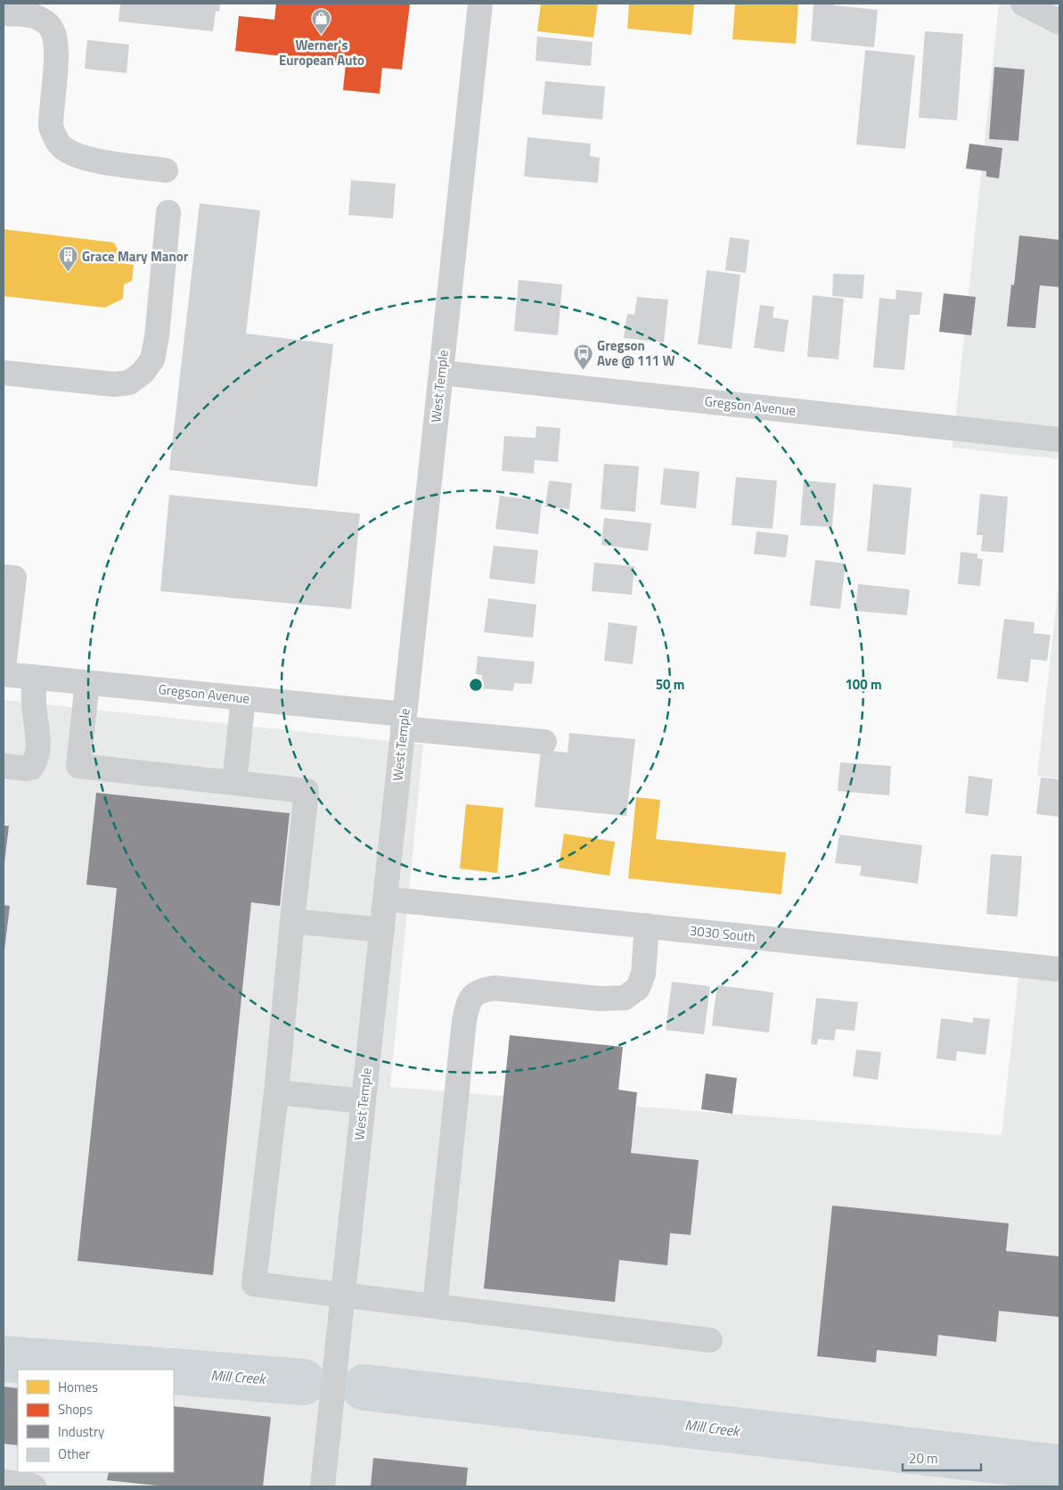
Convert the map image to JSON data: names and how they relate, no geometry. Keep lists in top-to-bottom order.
{
  "streets": {
    "street": ["West Temple", "Gregson Avenue", "3030 South"]
  },
  "crossings": [
    ["West Temple", "Gregson Avenue"],
    ["West Temple", "3030 South"]
  ],
  "water": ["Mill Creek"],
  "places": {
    "shop": ["Werner's European Auto"],
    "building": ["Grace Mary Manor"],
    "bus stop": ["Gregson Ave @ 111 W"]
  },
  "legend": [
    "Homes",
    "Shops",
    "Industry",
    "Other"
  ],
  "scale_bar": "20 m",
  "rings": ["50 m", "100 m"]
}
